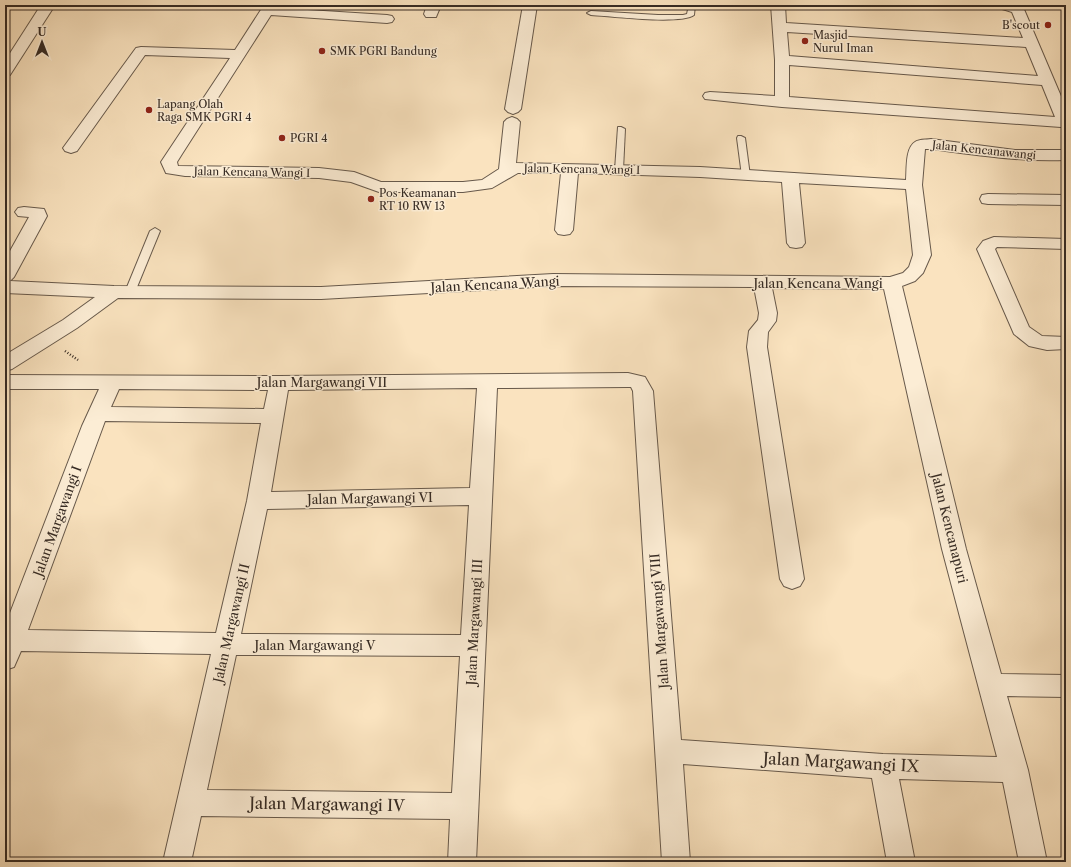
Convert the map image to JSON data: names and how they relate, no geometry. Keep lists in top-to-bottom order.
{
  "streets": {
    "street": [
      "Jalan Kencanawangi",
      "Jalan Kencana Wangi I",
      "Jalan Kencana Wangi",
      "Jalan Margawangi VII",
      "Jalan Margawangi VI",
      "Jalan Margawangi I",
      "Jalan Kencanapuri",
      "Jalan Margawangi VIII",
      "Jalan Margawangi III",
      "Jalan Margawangi II",
      "Jalan Margawangi V",
      "Jalan Margawangi IX",
      "Jalan Margawangi IV"
    ]
  },
  "crossings": [
    ["Jalan Kencanawangi", "Jalan Kencana Wangi I"],
    ["Jalan Kencanawangi", "Jalan Kencana Wangi"],
    ["Jalan Kencana Wangi I", "Jalan Kencana Wangi"],
    ["Jalan Kencana Wangi", "Jalan Kencanapuri"],
    ["Jalan Margawangi VII", "Jalan Margawangi I"],
    ["Jalan Margawangi VII", "Jalan Margawangi VIII"],
    ["Jalan Margawangi VII", "Jalan Margawangi III"],
    ["Jalan Margawangi VII", "Jalan Margawangi II"],
    ["Jalan Margawangi VI", "Jalan Margawangi III"],
    ["Jalan Margawangi VI", "Jalan Margawangi II"],
    ["Jalan Margawangi I", "Jalan Margawangi V"],
    ["Jalan Kencanapuri", "Jalan Margawangi IX"],
    ["Jalan Margawangi VIII", "Jalan Margawangi IX"],
    ["Jalan Margawangi III", "Jalan Margawangi V"],
    ["Jalan Margawangi III", "Jalan Margawangi IV"],
    ["Jalan Margawangi II", "Jalan Margawangi V"],
    ["Jalan Margawangi II", "Jalan Margawangi IV"]
  ],
  "places": [
    "B'scout",
    "Masjid Nurul Iman",
    "SMK PGRI Bandung",
    "Lapang Olah Raga SMK PGRI 4",
    "PGRI 4",
    "Pos Keamanan RT 10 RW 13"
  ],
  "north": "top"
}
